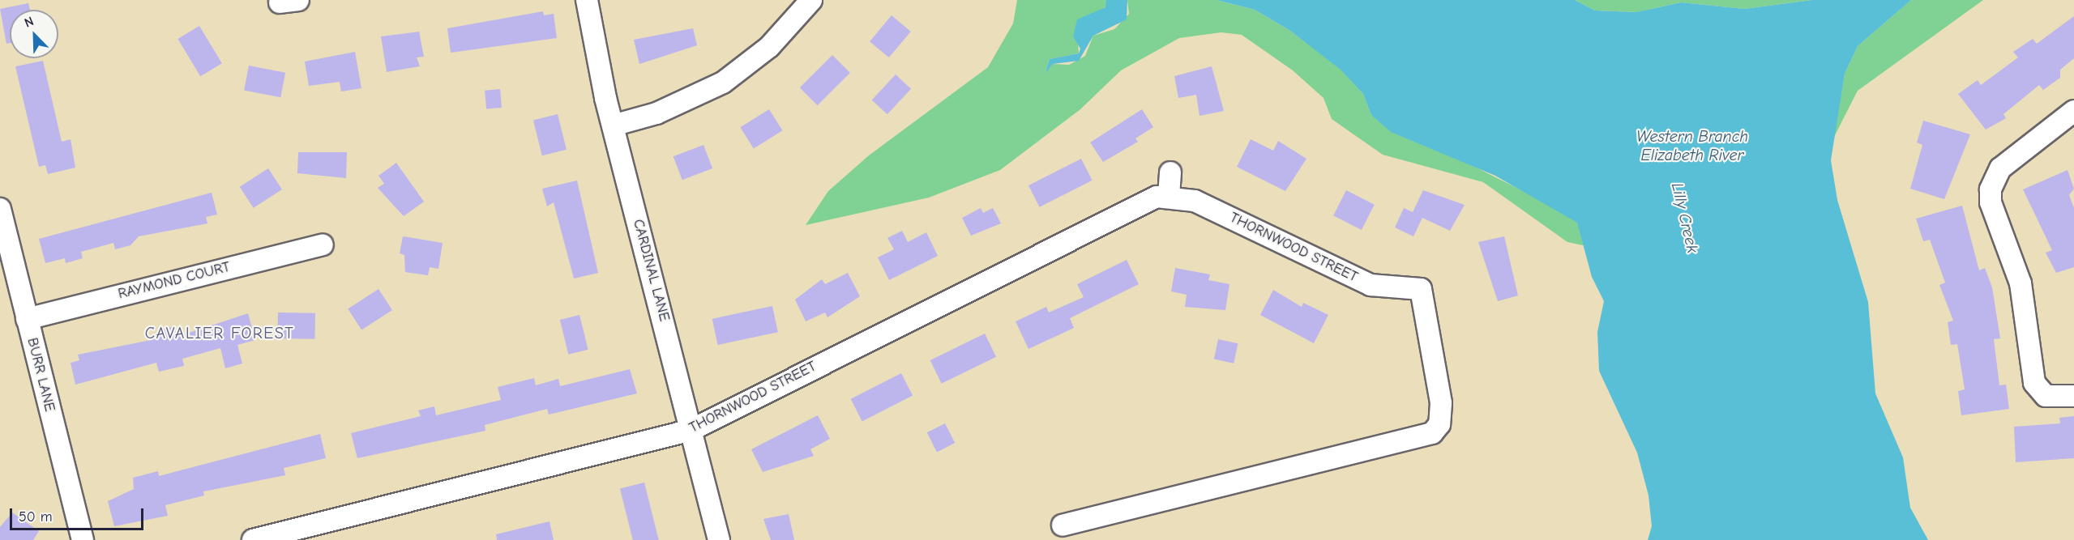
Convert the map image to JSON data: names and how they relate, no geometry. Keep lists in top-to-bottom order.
{
  "streets": {
    "street": [
      "THORNWOOD STREET",
      "CARDINAL LANE",
      "RAYMOND COURT",
      "BURR LANE"
    ]
  },
  "crossings": [
    ["THORNWOOD STREET", "CARDINAL LANE"],
    ["RAYMOND COURT", "BURR LANE"]
  ],
  "districts": ["CAVALIER FOREST"],
  "water": ["Western Branch Elizabeth River", "Lilly Creek"],
  "scale_bar": "50 m",
  "north": "top left"
}
